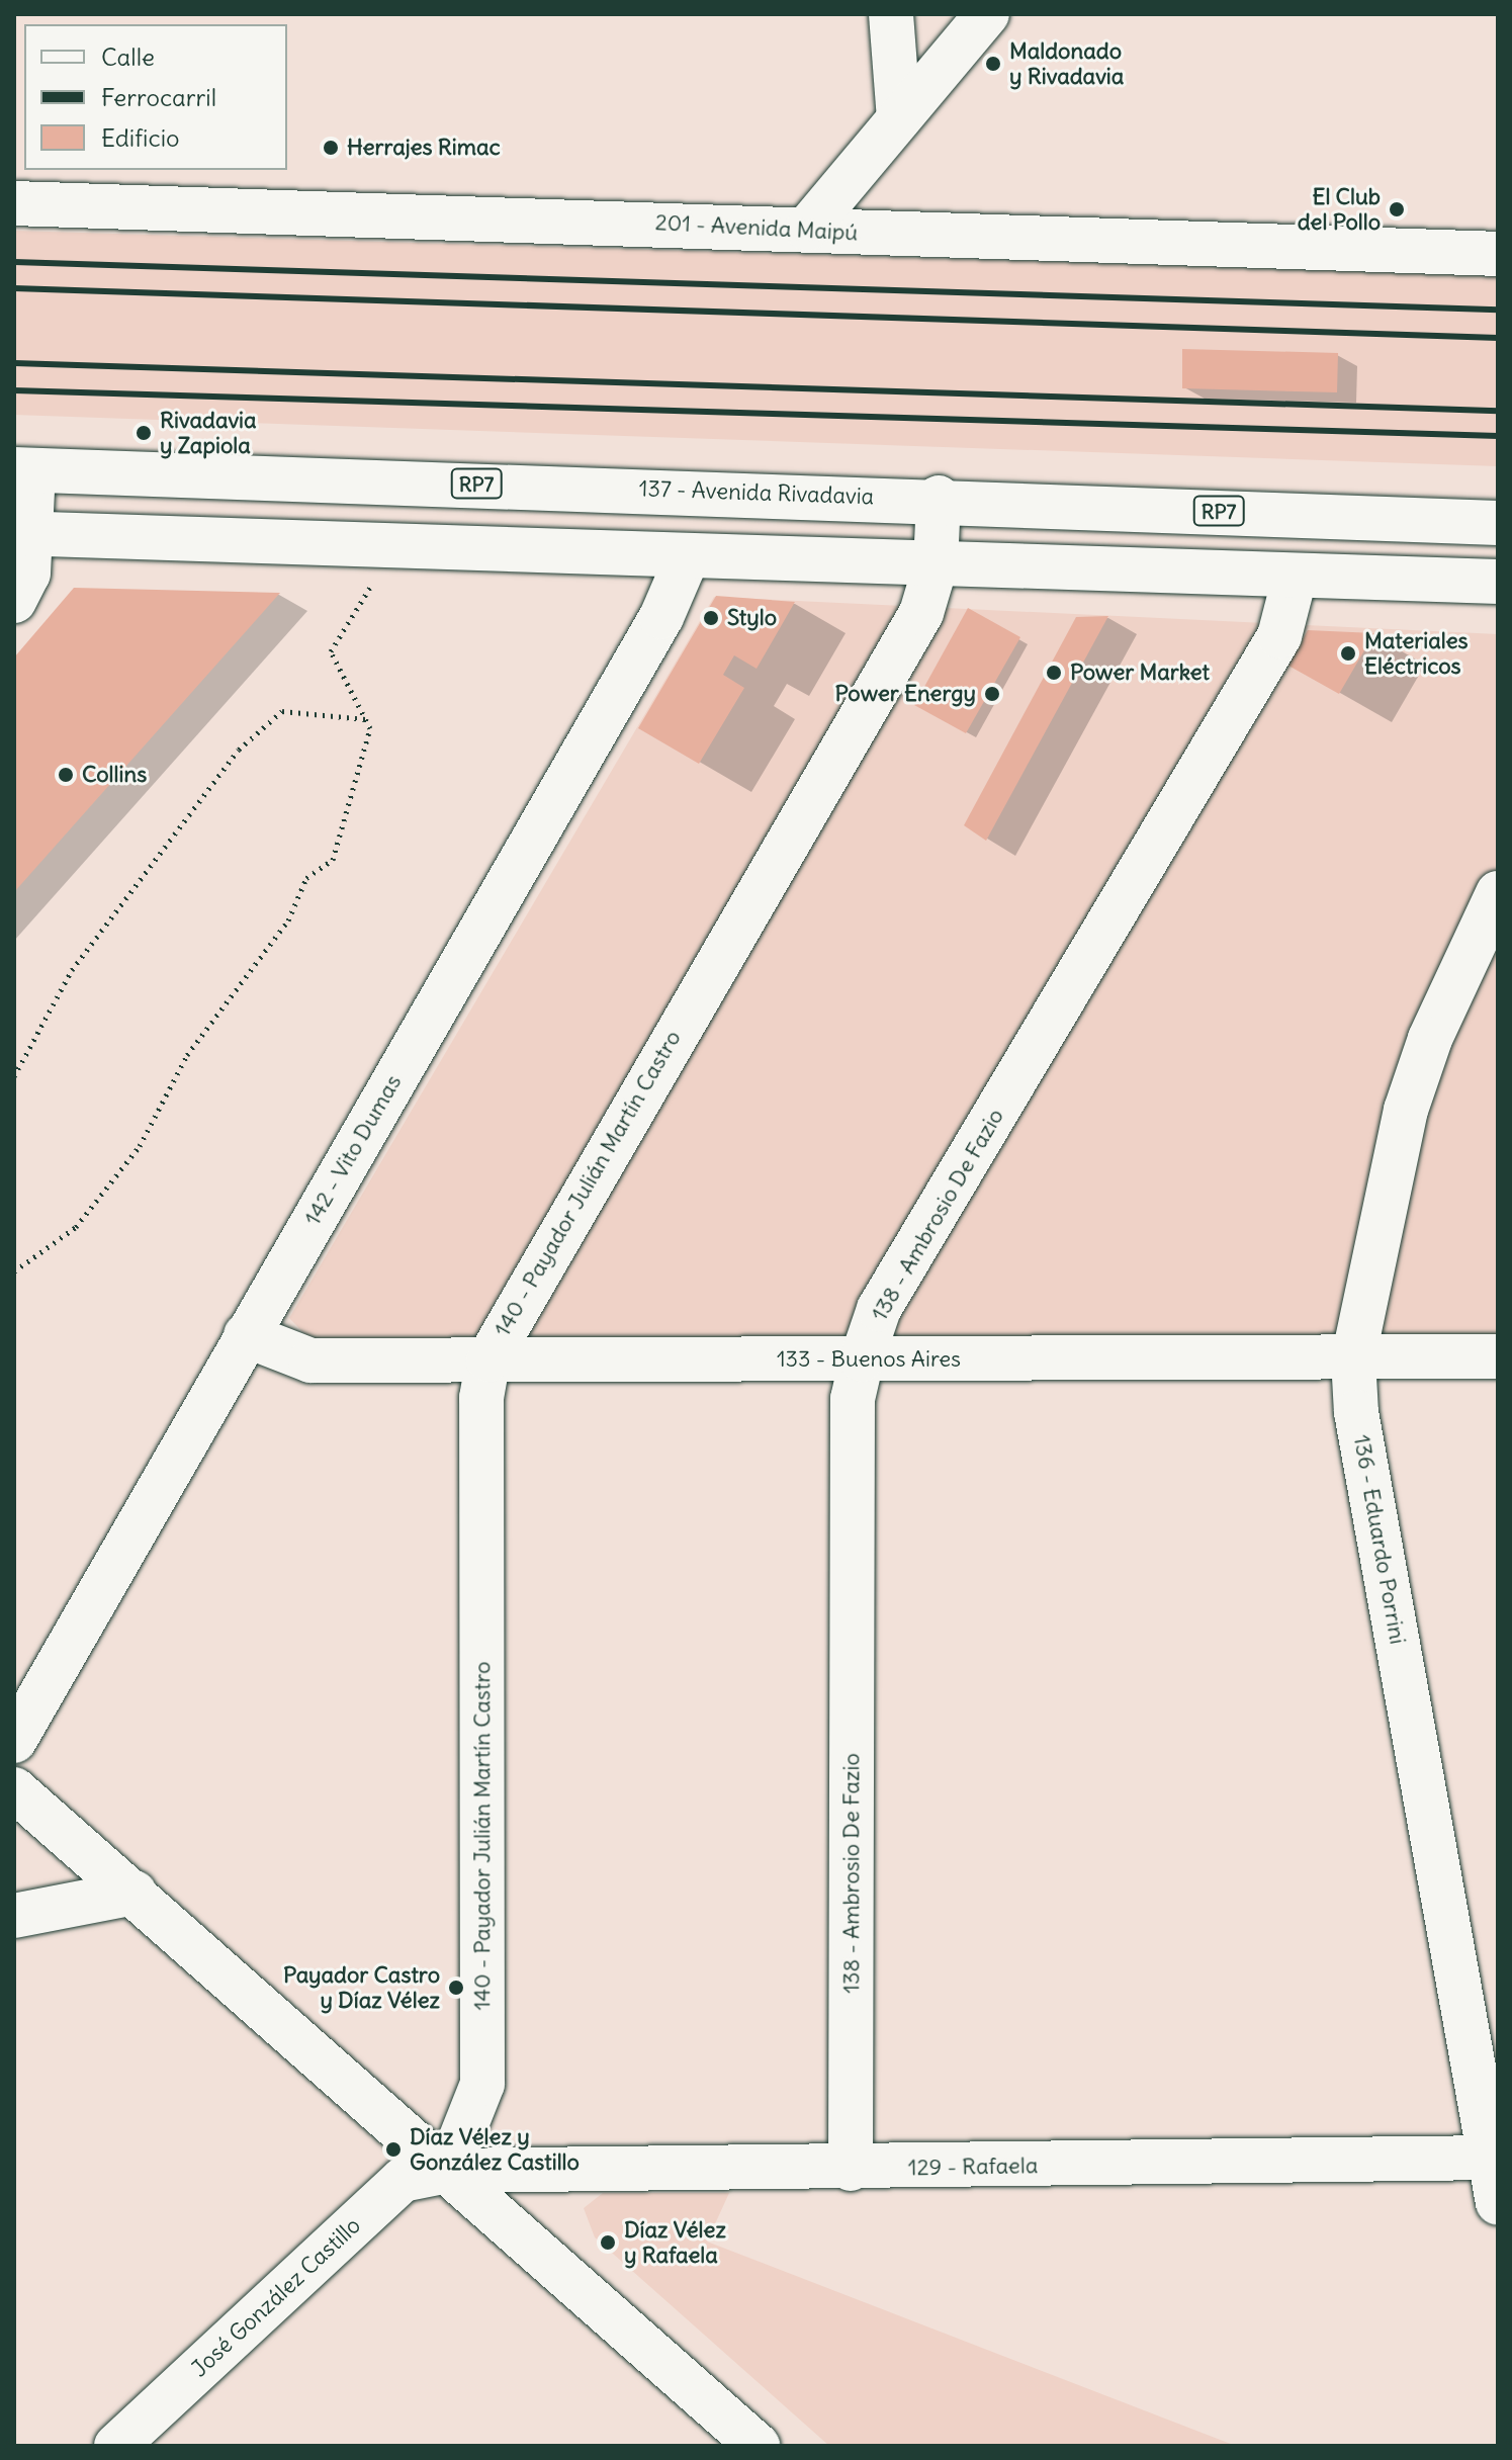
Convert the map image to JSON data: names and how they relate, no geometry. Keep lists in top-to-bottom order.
{
  "streets": {
    "street": [
      "201 - Avenida Maipú",
      "RP7",
      "137 - Avenida Rivadavia",
      "142 - Vito Dumas",
      "140 - Payador Julián Martín Castro",
      "138 - Ambrosio De Fazio",
      "133 - Buenos Aires",
      "136 - Eduardo Porrini",
      "129 - Rafaela",
      "José González Castillo"
    ]
  },
  "crossings": [
    ["137 - Avenida Rivadavia", "140 - Payador Julián Martín Castro"],
    ["142 - Vito Dumas", "133 - Buenos Aires"],
    ["140 - Payador Julián Martín Castro", "133 - Buenos Aires"],
    ["140 - Payador Julián Martín Castro", "129 - Rafaela"],
    ["140 - Payador Julián Martín Castro", "José González Castillo"],
    ["138 - Ambrosio De Fazio", "133 - Buenos Aires"],
    ["138 - Ambrosio De Fazio", "129 - Rafaela"],
    ["133 - Buenos Aires", "136 - Eduardo Porrini"],
    ["136 - Eduardo Porrini", "129 - Rafaela"],
    ["129 - Rafaela", "José González Castillo"]
  ],
  "places": [
    "Maldonado y Rivadavia",
    "Herrajes Rimac",
    "El Club del Pollo",
    "Rivadavia y Zapiola",
    "Stylo",
    "Materiales Eléctricos",
    "Power Market",
    "Power Energy",
    "Collins",
    "Payador Castro y Díaz Vélez",
    "Díaz Vélez y González Castillo",
    "Díaz Vélez y Rafaela"
  ],
  "legend": ["Calle", "Ferrocarril", "Edificio"]
}
